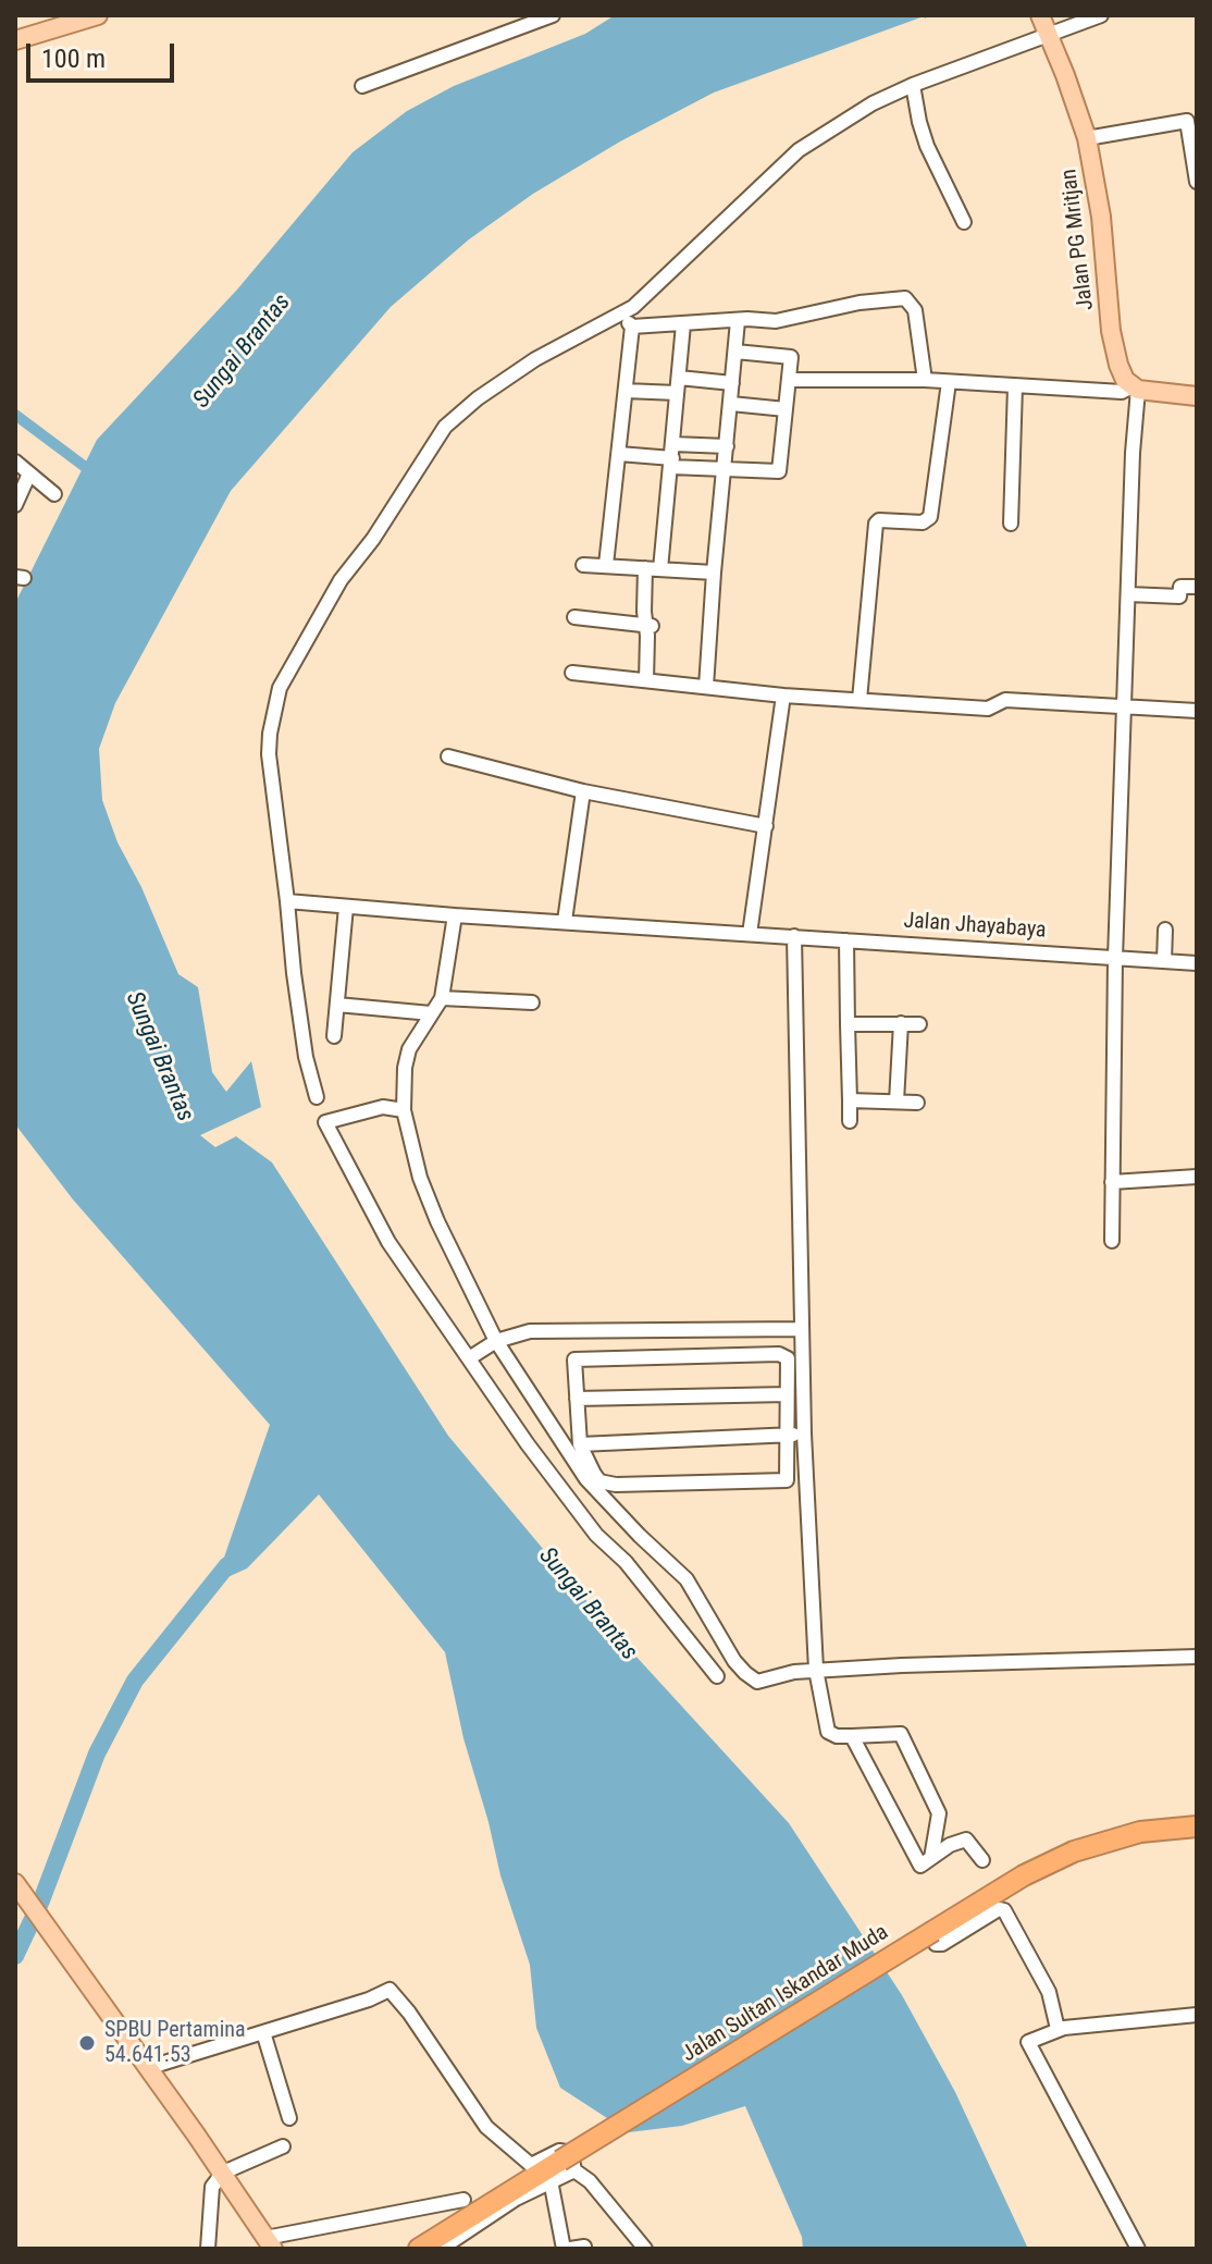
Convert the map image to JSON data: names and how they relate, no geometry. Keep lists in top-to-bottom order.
{
  "streets": {
    "highway": ["Jalan Sultan Iskandar Muda"],
    "main road": ["Jalan PG Mritjan"],
    "street": ["Jalan Jhayabaya"]
  },
  "water": ["Sungai Brantas"],
  "places": ["SPBU Pertamina 54.641.53"],
  "scale_bar": "100 m"
}
